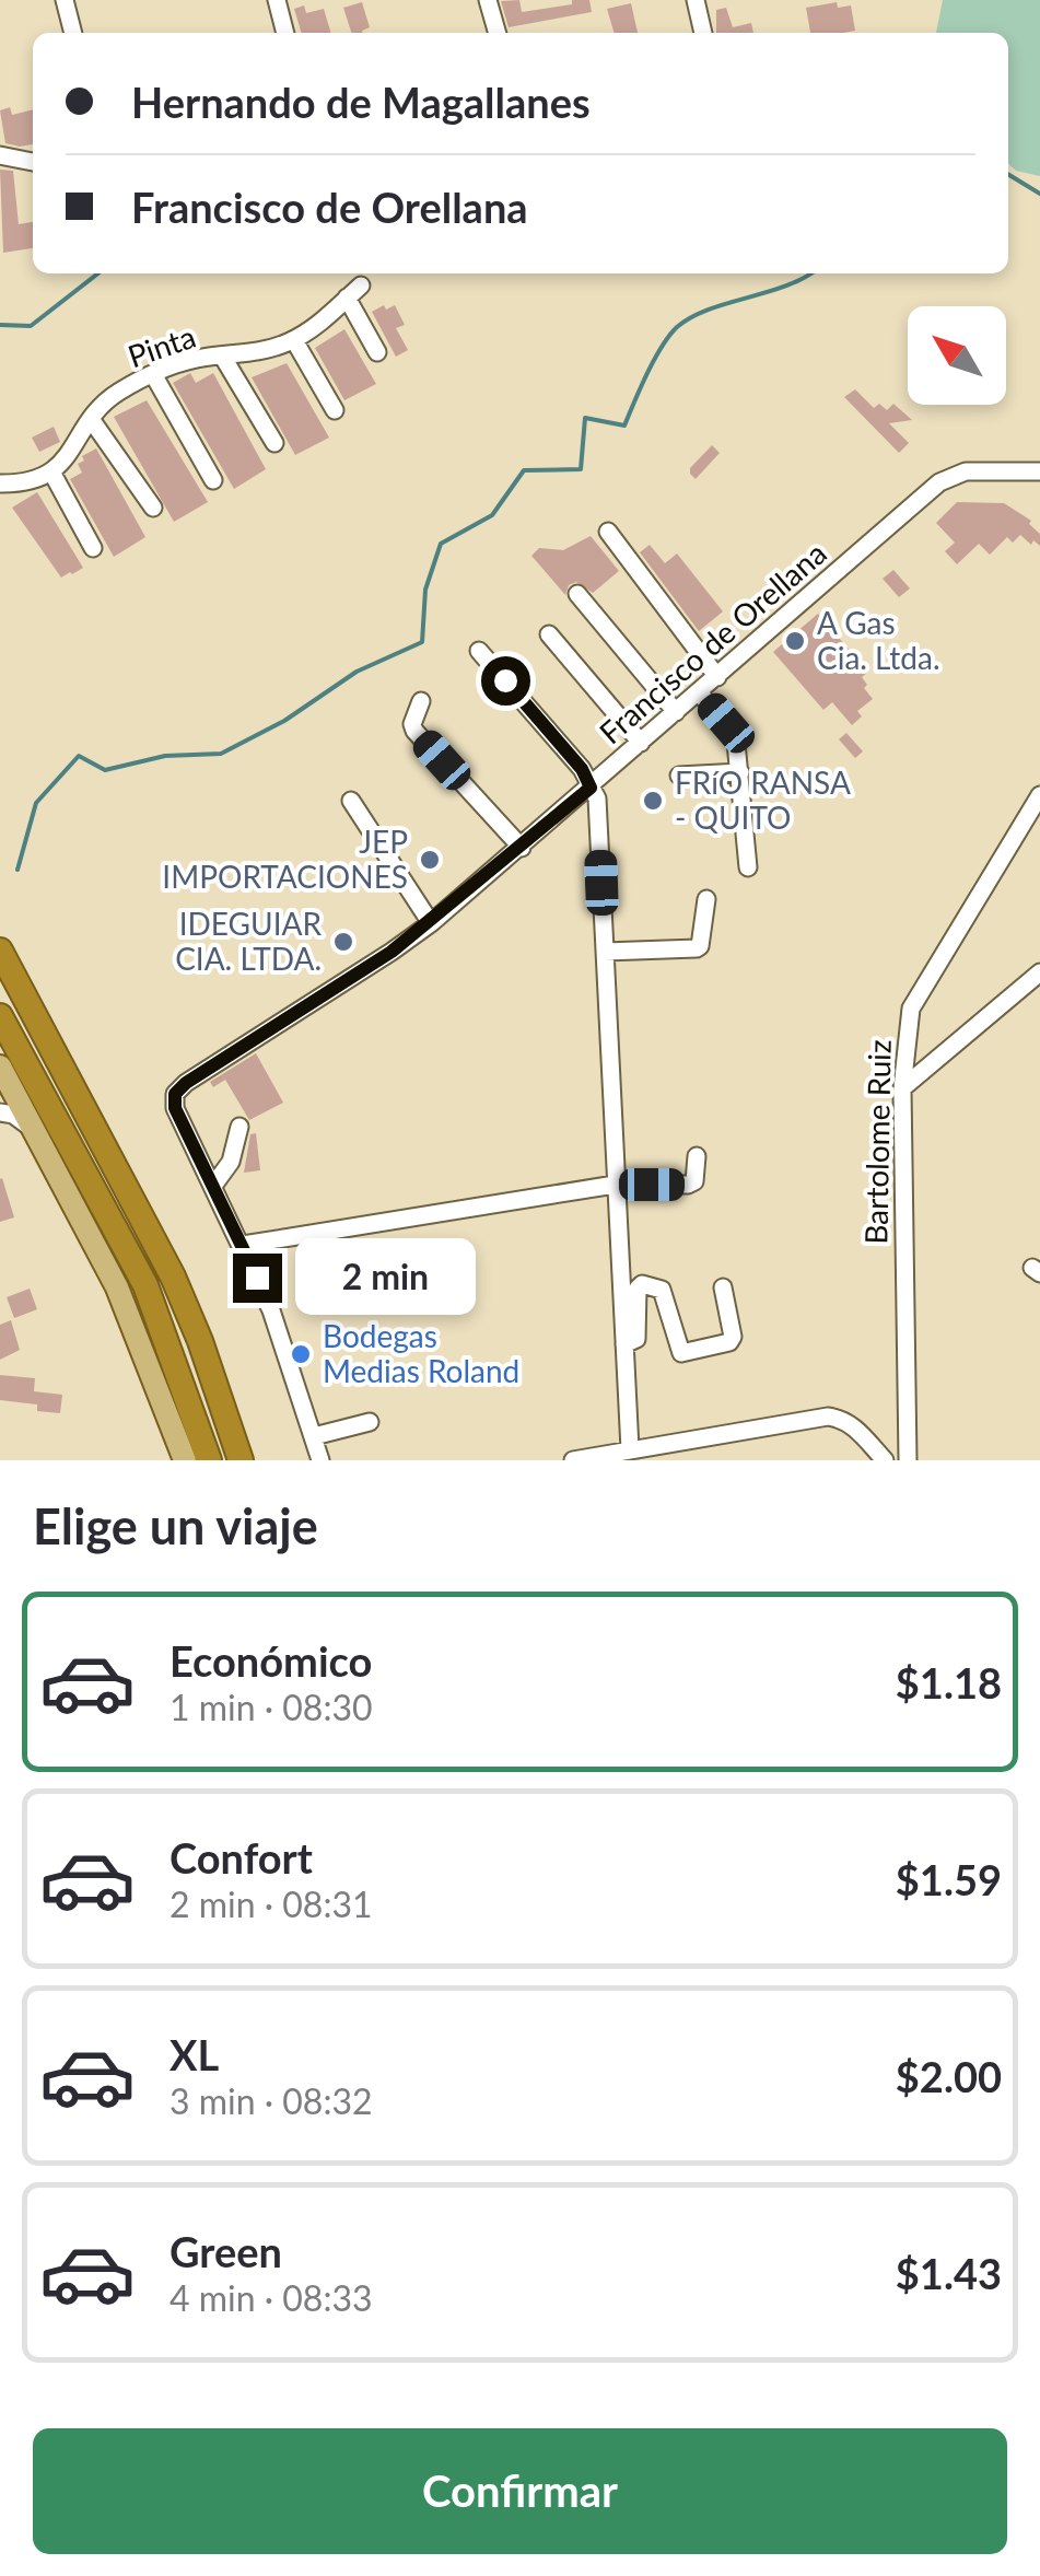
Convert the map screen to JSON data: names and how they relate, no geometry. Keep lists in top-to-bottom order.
{
  "streets": {
    "street": ["Pinta", "Francisco de Orellana", "Bartolome Ruiz"]
  },
  "places": [
    "A Gas Cia. Ltda.",
    "FRíO RANSA - QUITO",
    "JEP IMPORTACIONES",
    "IDEGUIAR CIA. LTDA.",
    "Bodegas Medias Roland"
  ],
  "north": "top left",
  "page": {
    "banner": ["Hernando de Magallanes", "Francisco de Orellana"],
    "bubble": "2 min",
    "heading": "Elige un viaje",
    "list": [
      {
        "name": "Económico",
        "note": "1 min · 08:30",
        "value": "$1.18"
      },
      {
        "name": "Confort",
        "note": "2 min · 08:31",
        "value": "$1.59"
      },
      {
        "name": "XL",
        "note": "3 min · 08:32",
        "value": "$2.00"
      },
      {
        "name": "Green",
        "note": "4 min · 08:33",
        "value": "$1.43"
      }
    ],
    "buttons": "Confirmar"
  }
}
